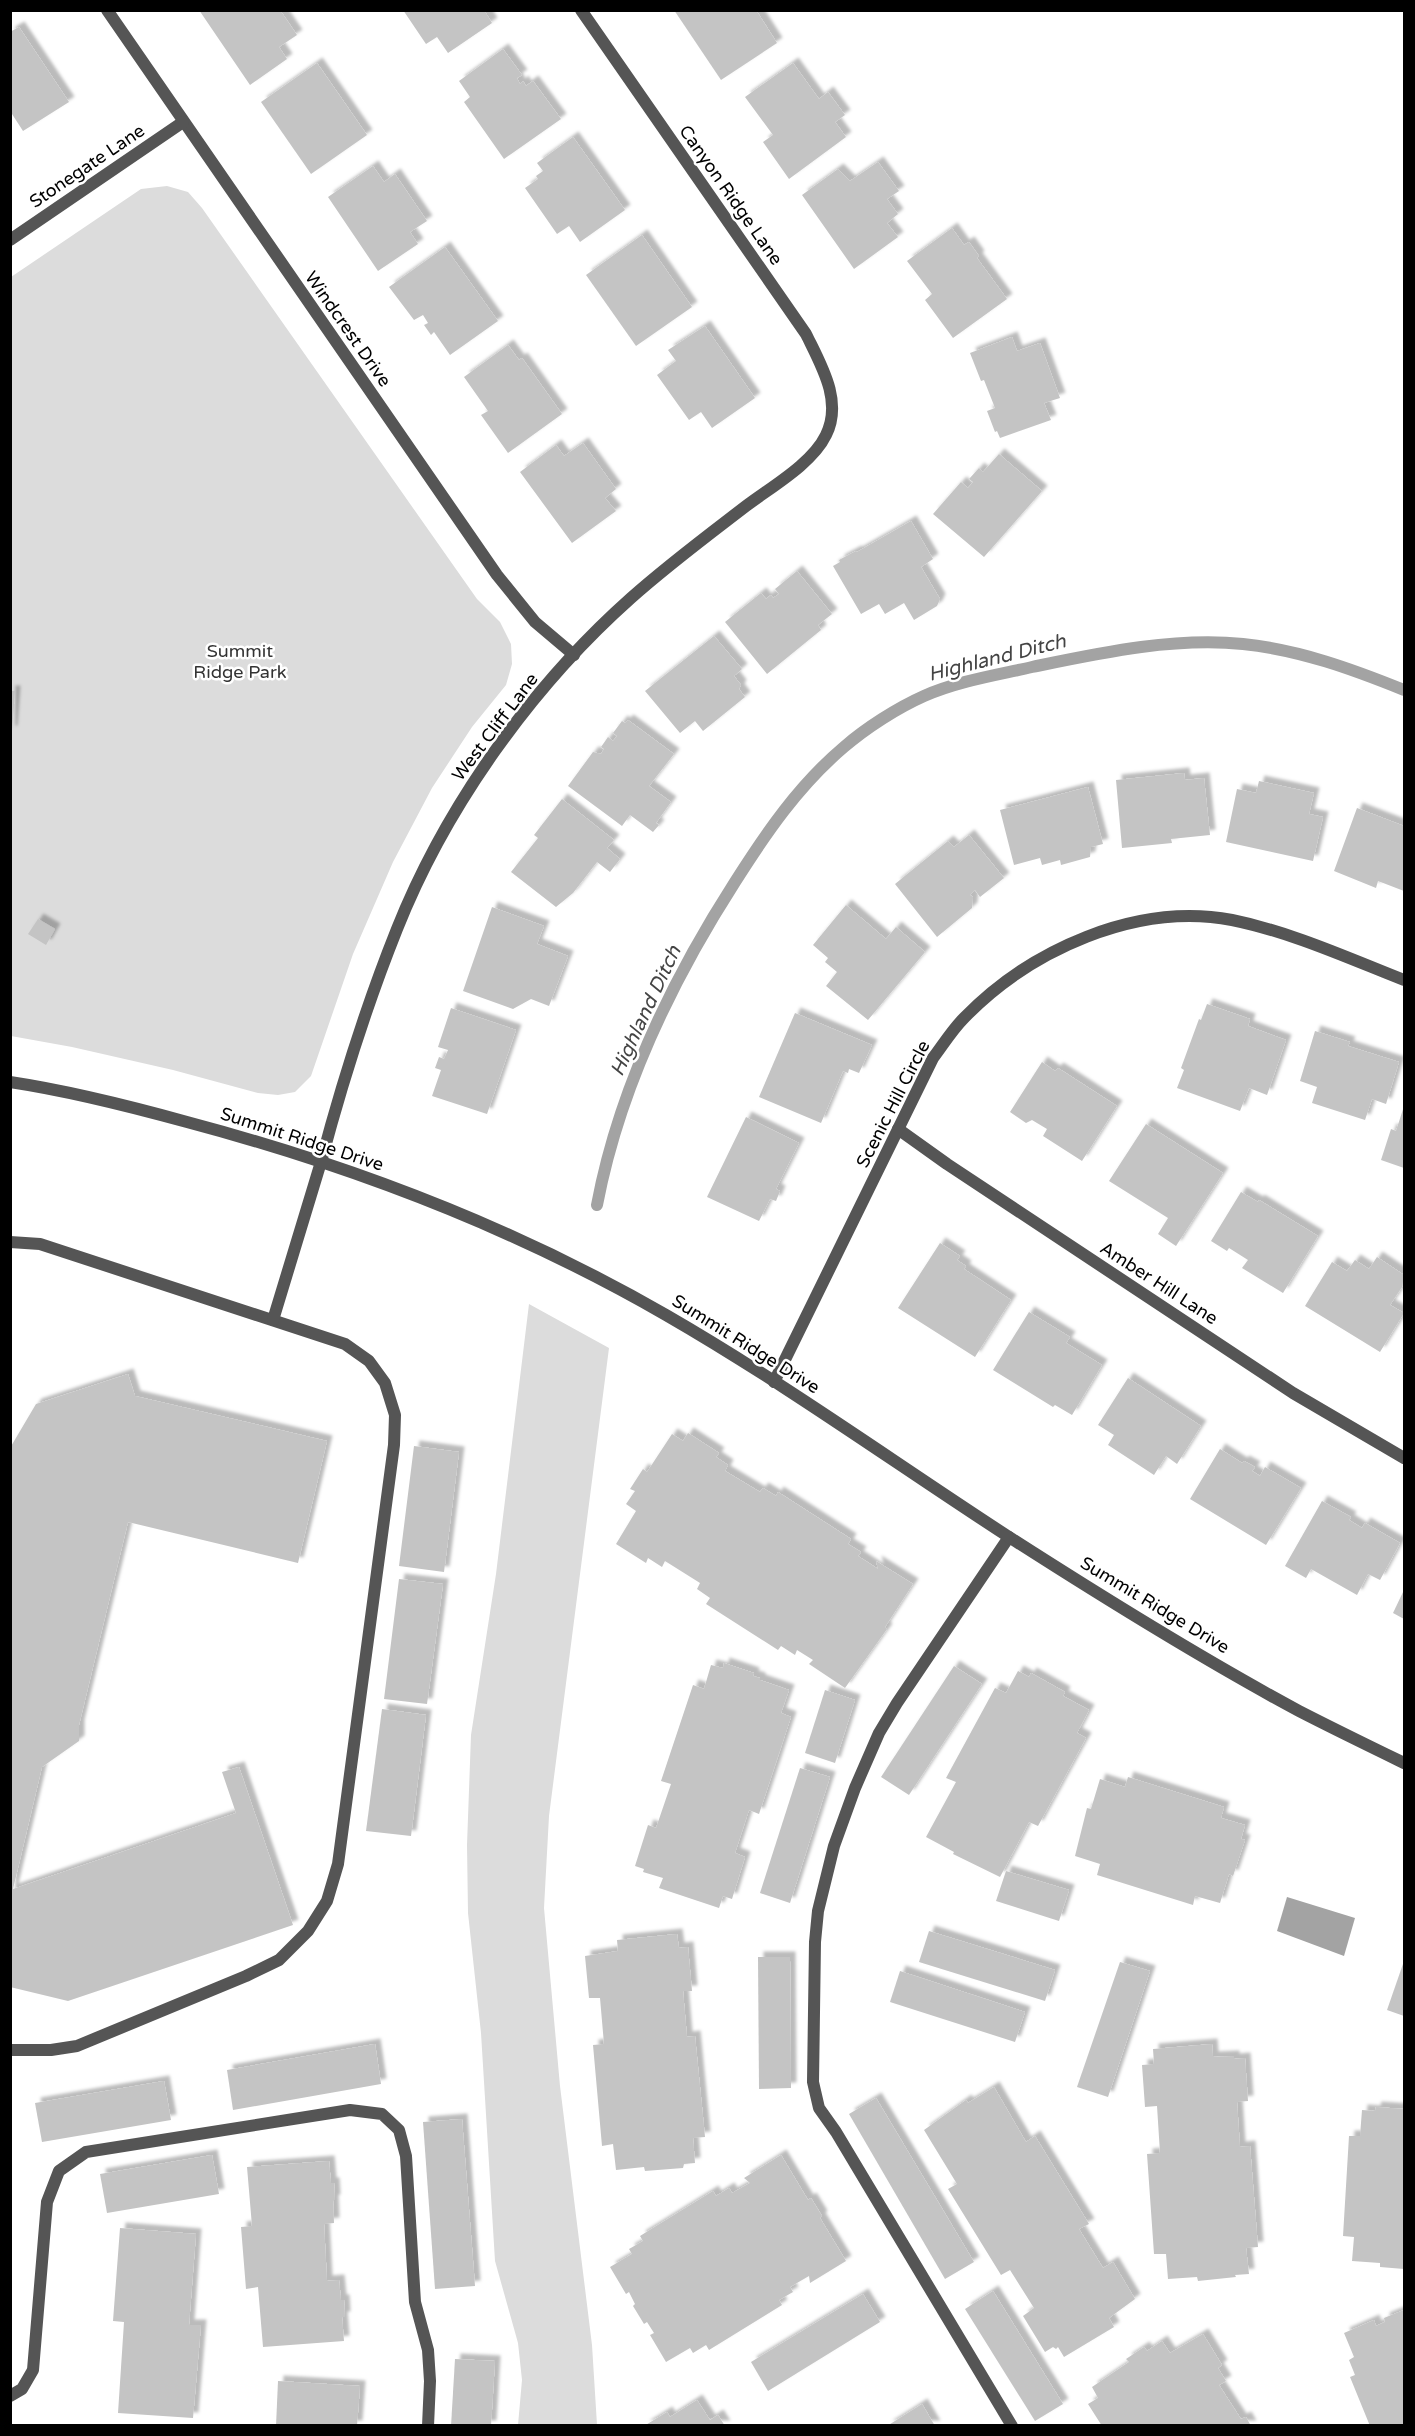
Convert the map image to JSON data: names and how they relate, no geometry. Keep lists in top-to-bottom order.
{
  "streets": {
    "street": [
      "Stonegate Lane",
      "Canyon Ridge Lane",
      "Windcrest Drive",
      "West Cliff Lane",
      "Scenic Hill Circle",
      "Summit Ridge Drive",
      "Amber Hill Lane"
    ]
  },
  "crossings": [
    ["Stonegate Lane", "Windcrest Drive"],
    ["Canyon Ridge Lane", "West Cliff Lane"],
    ["Windcrest Drive", "West Cliff Lane"],
    ["West Cliff Lane", "Summit Ridge Drive"],
    ["Scenic Hill Circle", "Summit Ridge Drive"],
    ["Scenic Hill Circle", "Amber Hill Lane"]
  ],
  "water": ["Highland Ditch"],
  "parks": ["Summit Ridge Park"]
}
